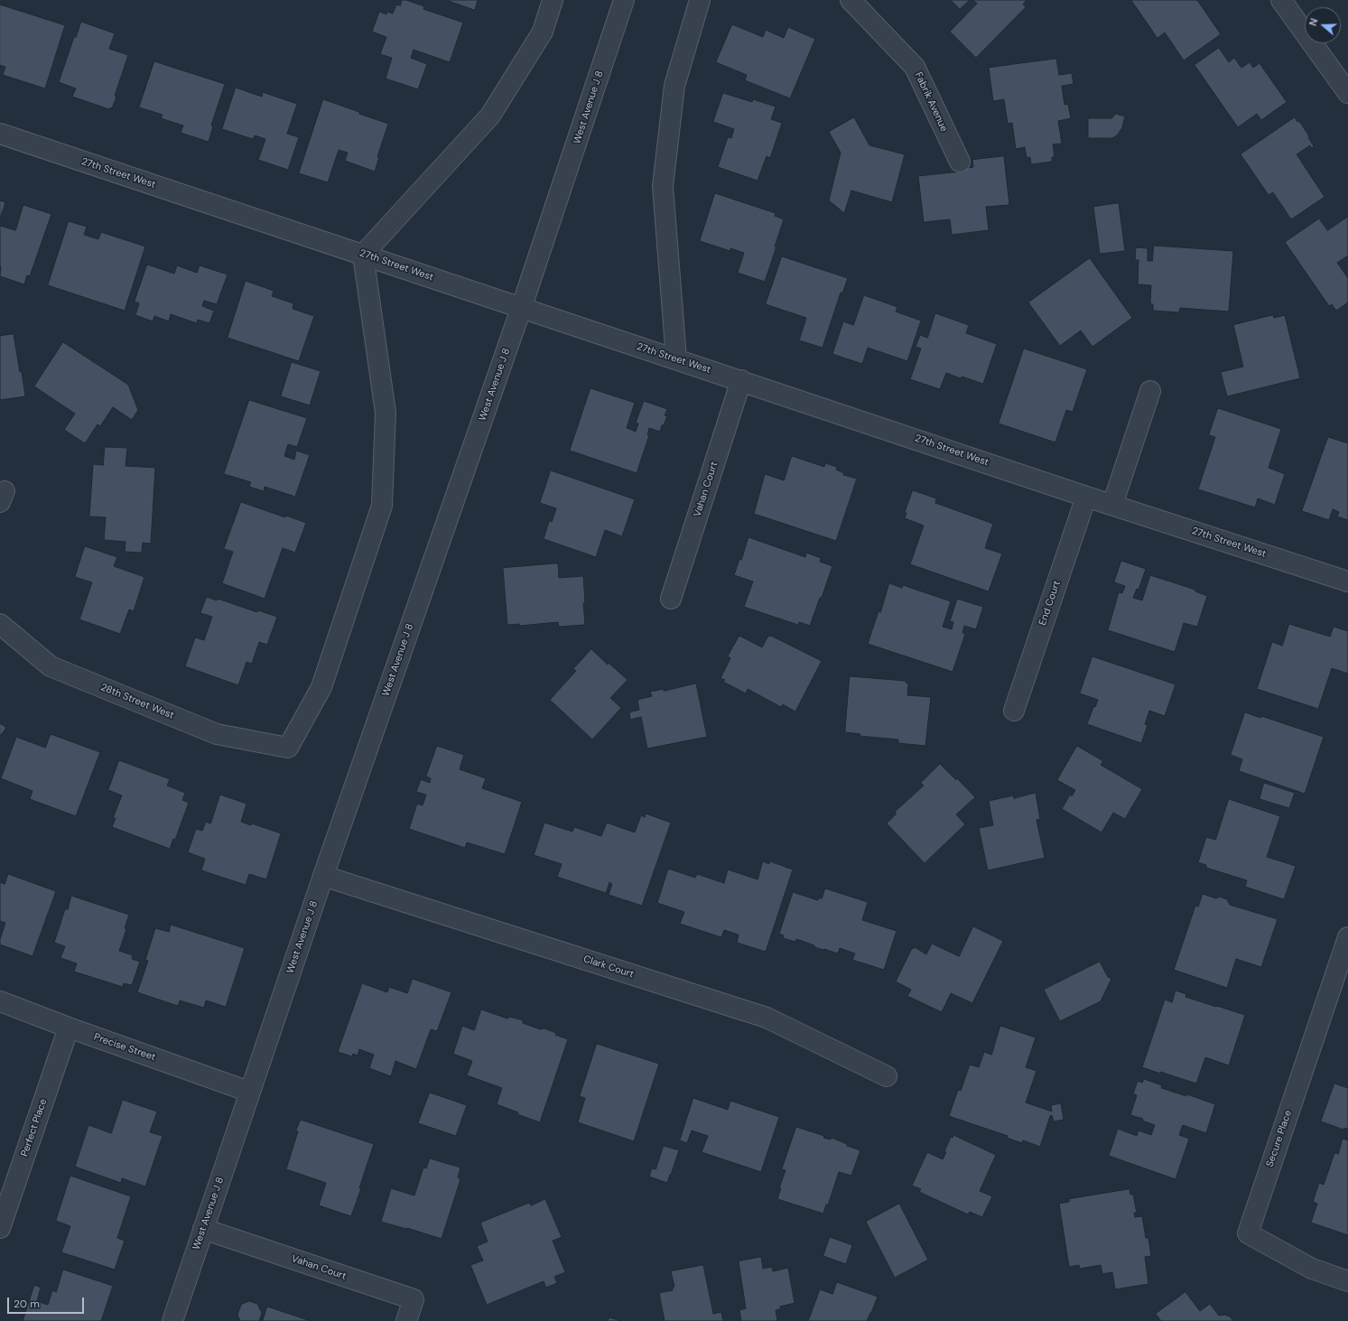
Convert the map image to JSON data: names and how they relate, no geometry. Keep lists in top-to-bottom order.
{
  "streets": {
    "street": [
      "Fabrik Avenue",
      "West Avenue J 8",
      "27th Street West",
      "Vahan Court",
      "End Court",
      "28th Street West",
      "Clark Court",
      "Precise Street",
      "Perfect Place",
      "Secure Place"
    ]
  },
  "crossings": [
    ["West Avenue J 8", "27th Street West"],
    ["West Avenue J 8", "Vahan Court"],
    ["West Avenue J 8", "Clark Court"],
    ["West Avenue J 8", "Precise Street"],
    ["27th Street West", "Vahan Court"],
    ["27th Street West", "End Court"],
    ["27th Street West", "28th Street West"],
    ["Precise Street", "Perfect Place"]
  ],
  "scale_bar": "20 m",
  "north": "left"
}
